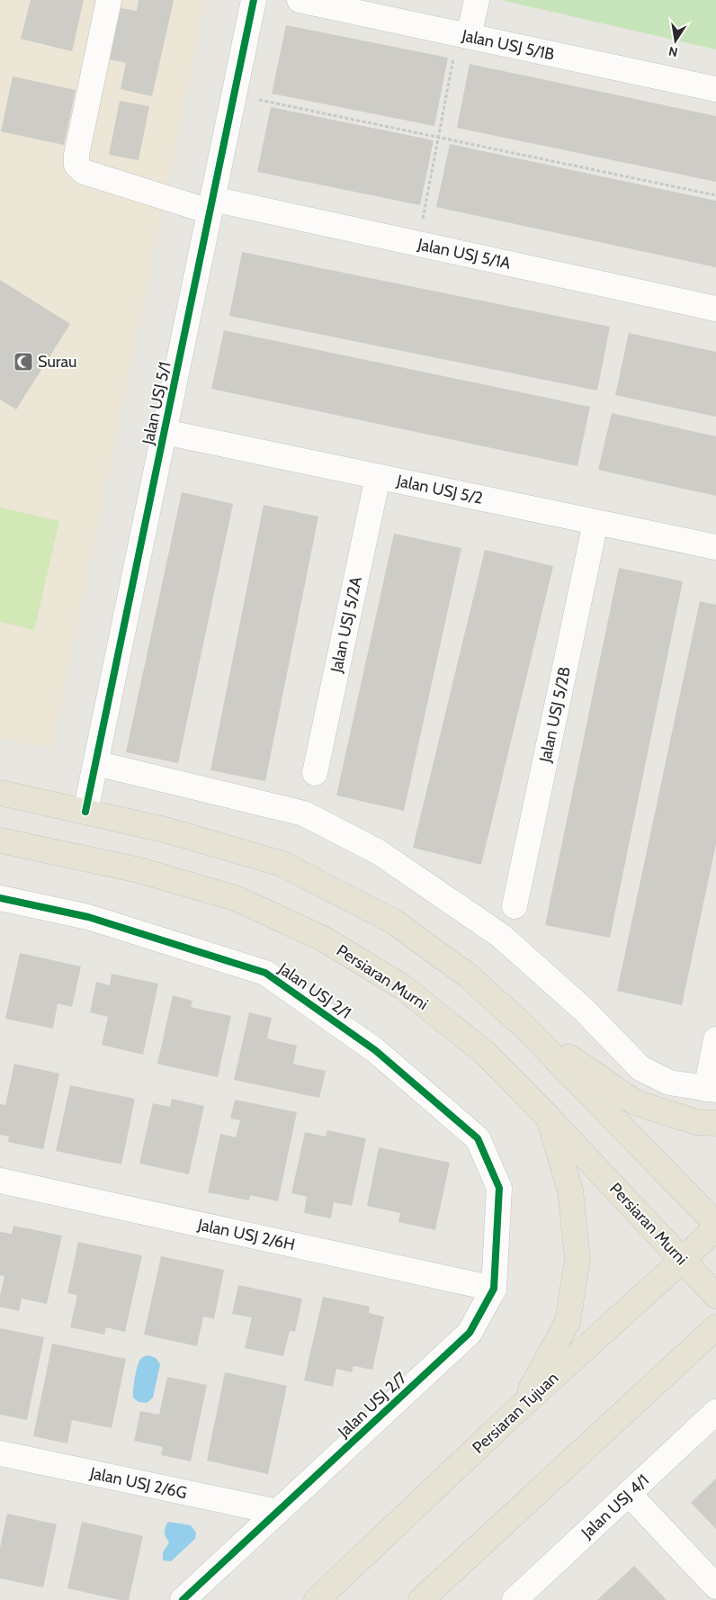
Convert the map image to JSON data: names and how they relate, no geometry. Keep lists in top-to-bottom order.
{
  "streets": {
    "main road": ["Persiaran Murni", "Persiaran Tujuan"],
    "street": [
      "Jalan USJ 5/1B",
      "Jalan USJ 5/1A",
      "Jalan USJ 5/1",
      "Jalan USJ 5/2",
      "Jalan USJ 5/2A",
      "Jalan USJ 5/2B",
      "Jalan USJ 2/1",
      "Jalan USJ 2/6H",
      "Jalan USJ 2/7",
      "Jalan USJ 2/6G",
      "Jalan USJ 4/1"
    ]
  },
  "crossings": [
    ["Jalan USJ 5/1A", "Jalan USJ 5/1"],
    ["Jalan USJ 5/1", "Jalan USJ 5/2"],
    ["Jalan USJ 5/2", "Jalan USJ 5/2A"],
    ["Jalan USJ 5/2", "Jalan USJ 5/2B"],
    ["Persiaran Murni", "Persiaran Tujuan"],
    ["Jalan USJ 2/1", "Jalan USJ 2/7"],
    ["Jalan USJ 2/6H", "Jalan USJ 2/7"],
    ["Jalan USJ 2/7", "Jalan USJ 2/6G"]
  ],
  "places": {
    "mosque": ["Surau"]
  },
  "north": "bottom"
}
